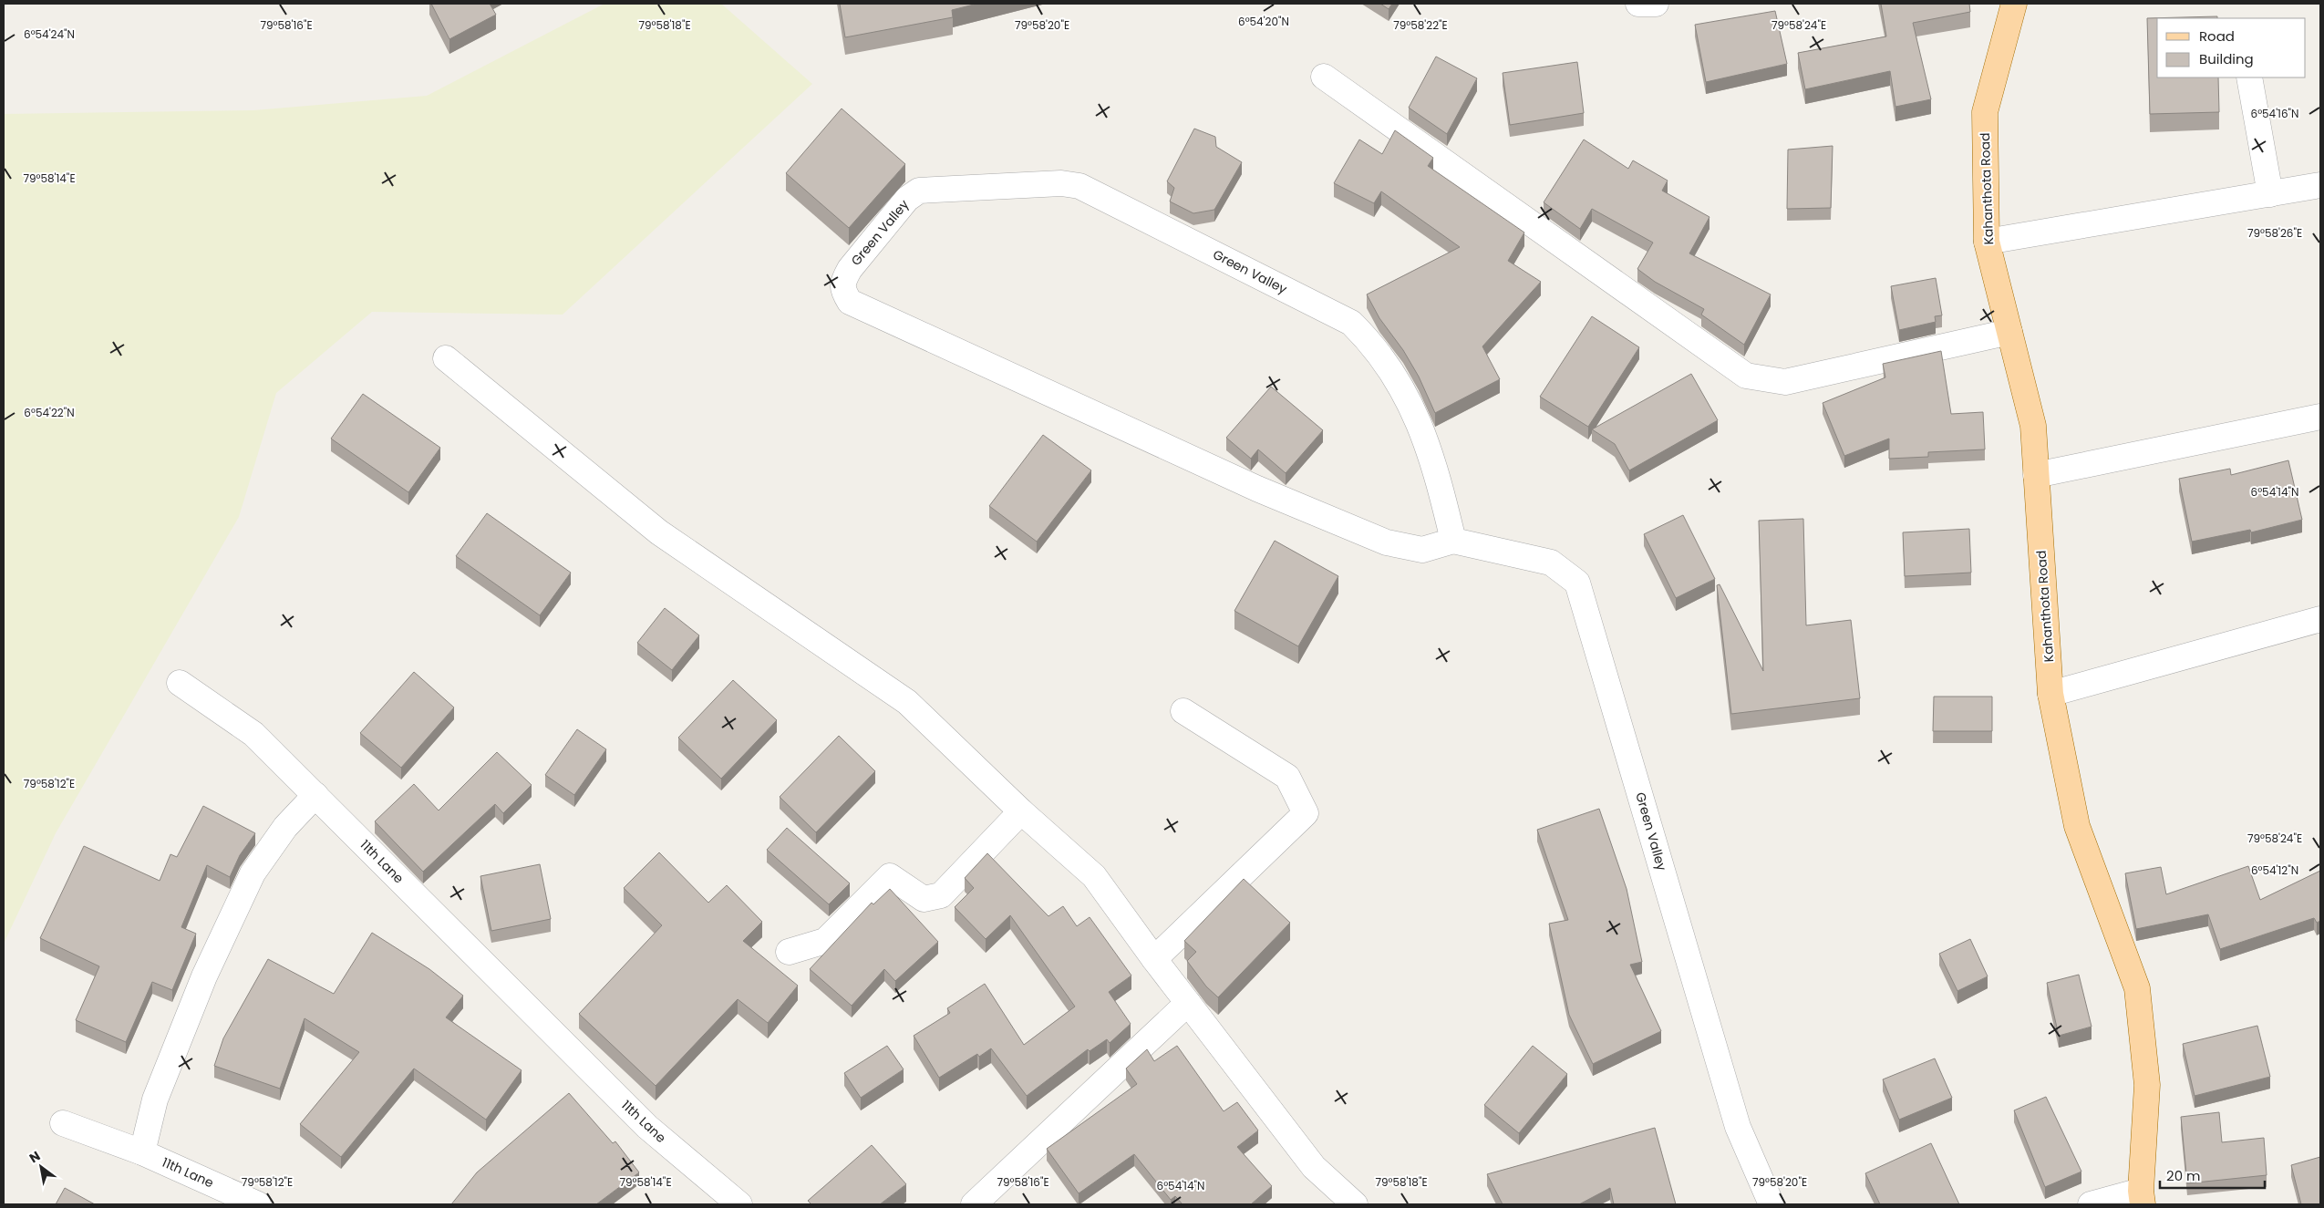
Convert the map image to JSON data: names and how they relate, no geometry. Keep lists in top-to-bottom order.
{
  "streets": {
    "main road": ["Kahanthota Road"],
    "street": ["Green Valley", "11th Lane"]
  },
  "legend": ["Road", "Building"],
  "scale_bar": "20 m",
  "north": "top left",
  "coordinates": [
    "6°54'20\"N",
    "79°58'16\"E",
    "79°58'18\"E",
    "79°58'20\"E",
    "79°58'22\"E",
    "79°58'24\"E",
    "6°54'24\"N",
    "6°54'16\"N",
    "79°58'14\"E",
    "79°58'26\"E",
    "6°54'22\"N",
    "6°54'14\"N",
    "79°58'12\"E",
    "6°54'12\"N"
  ]
}
